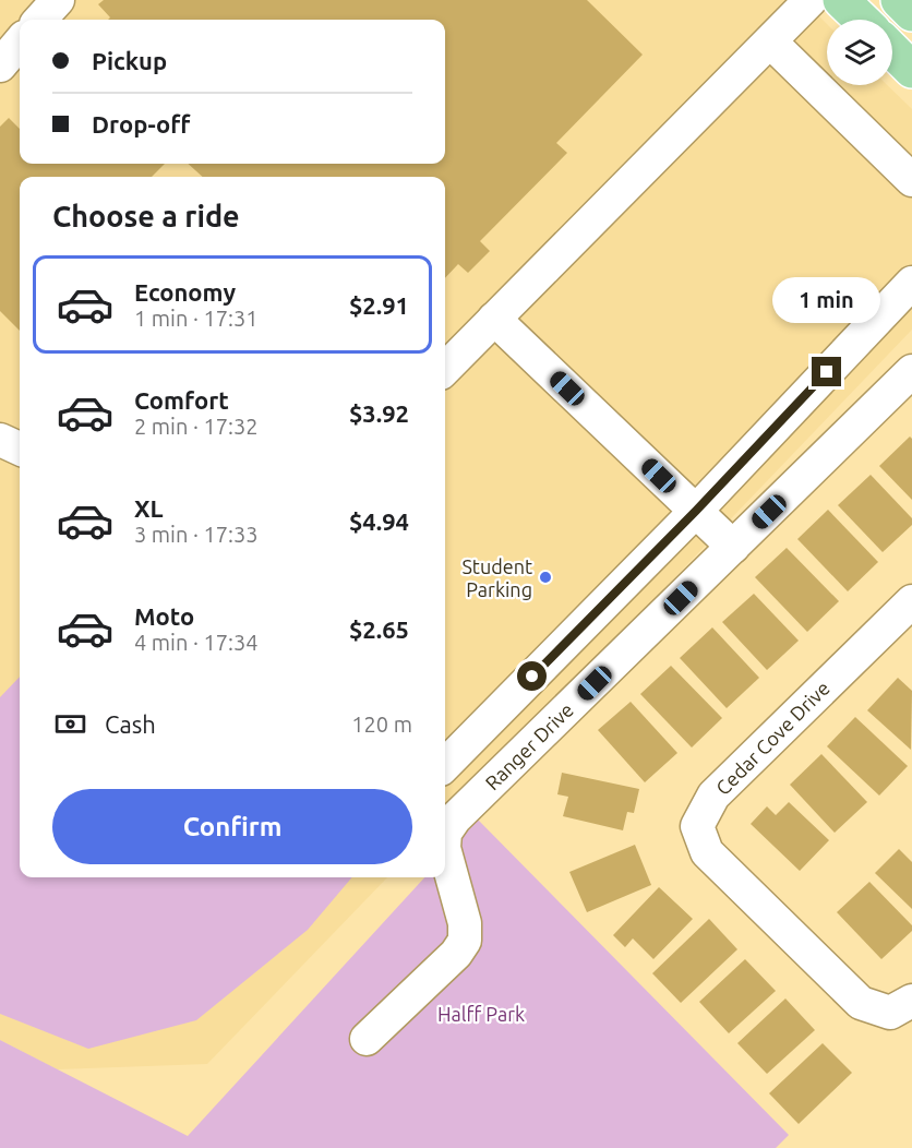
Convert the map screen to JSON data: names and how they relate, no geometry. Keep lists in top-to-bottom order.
{
  "streets": {
    "street": ["Cedar Cove Drive", "Ranger Drive"]
  },
  "parks": ["Halff Park"],
  "places": ["Student Parking"],
  "page": {
    "banner": ["Pickup", "Drop-off"],
    "heading": "Choose a ride",
    "list": [
      {
        "name": "Economy",
        "note": "1 min · 17:31",
        "value": "$2.91"
      },
      {
        "name": "Comfort",
        "note": "2 min · 17:32",
        "value": "$3.92"
      },
      {
        "name": "XL",
        "note": "3 min · 17:33",
        "value": "$4.94"
      },
      {
        "name": "Moto",
        "note": "4 min · 17:34",
        "value": "$2.65"
      }
    ],
    "bubble": "1 min",
    "pay": ["Cash", "120 m"],
    "buttons": "Confirm"
  }
}
